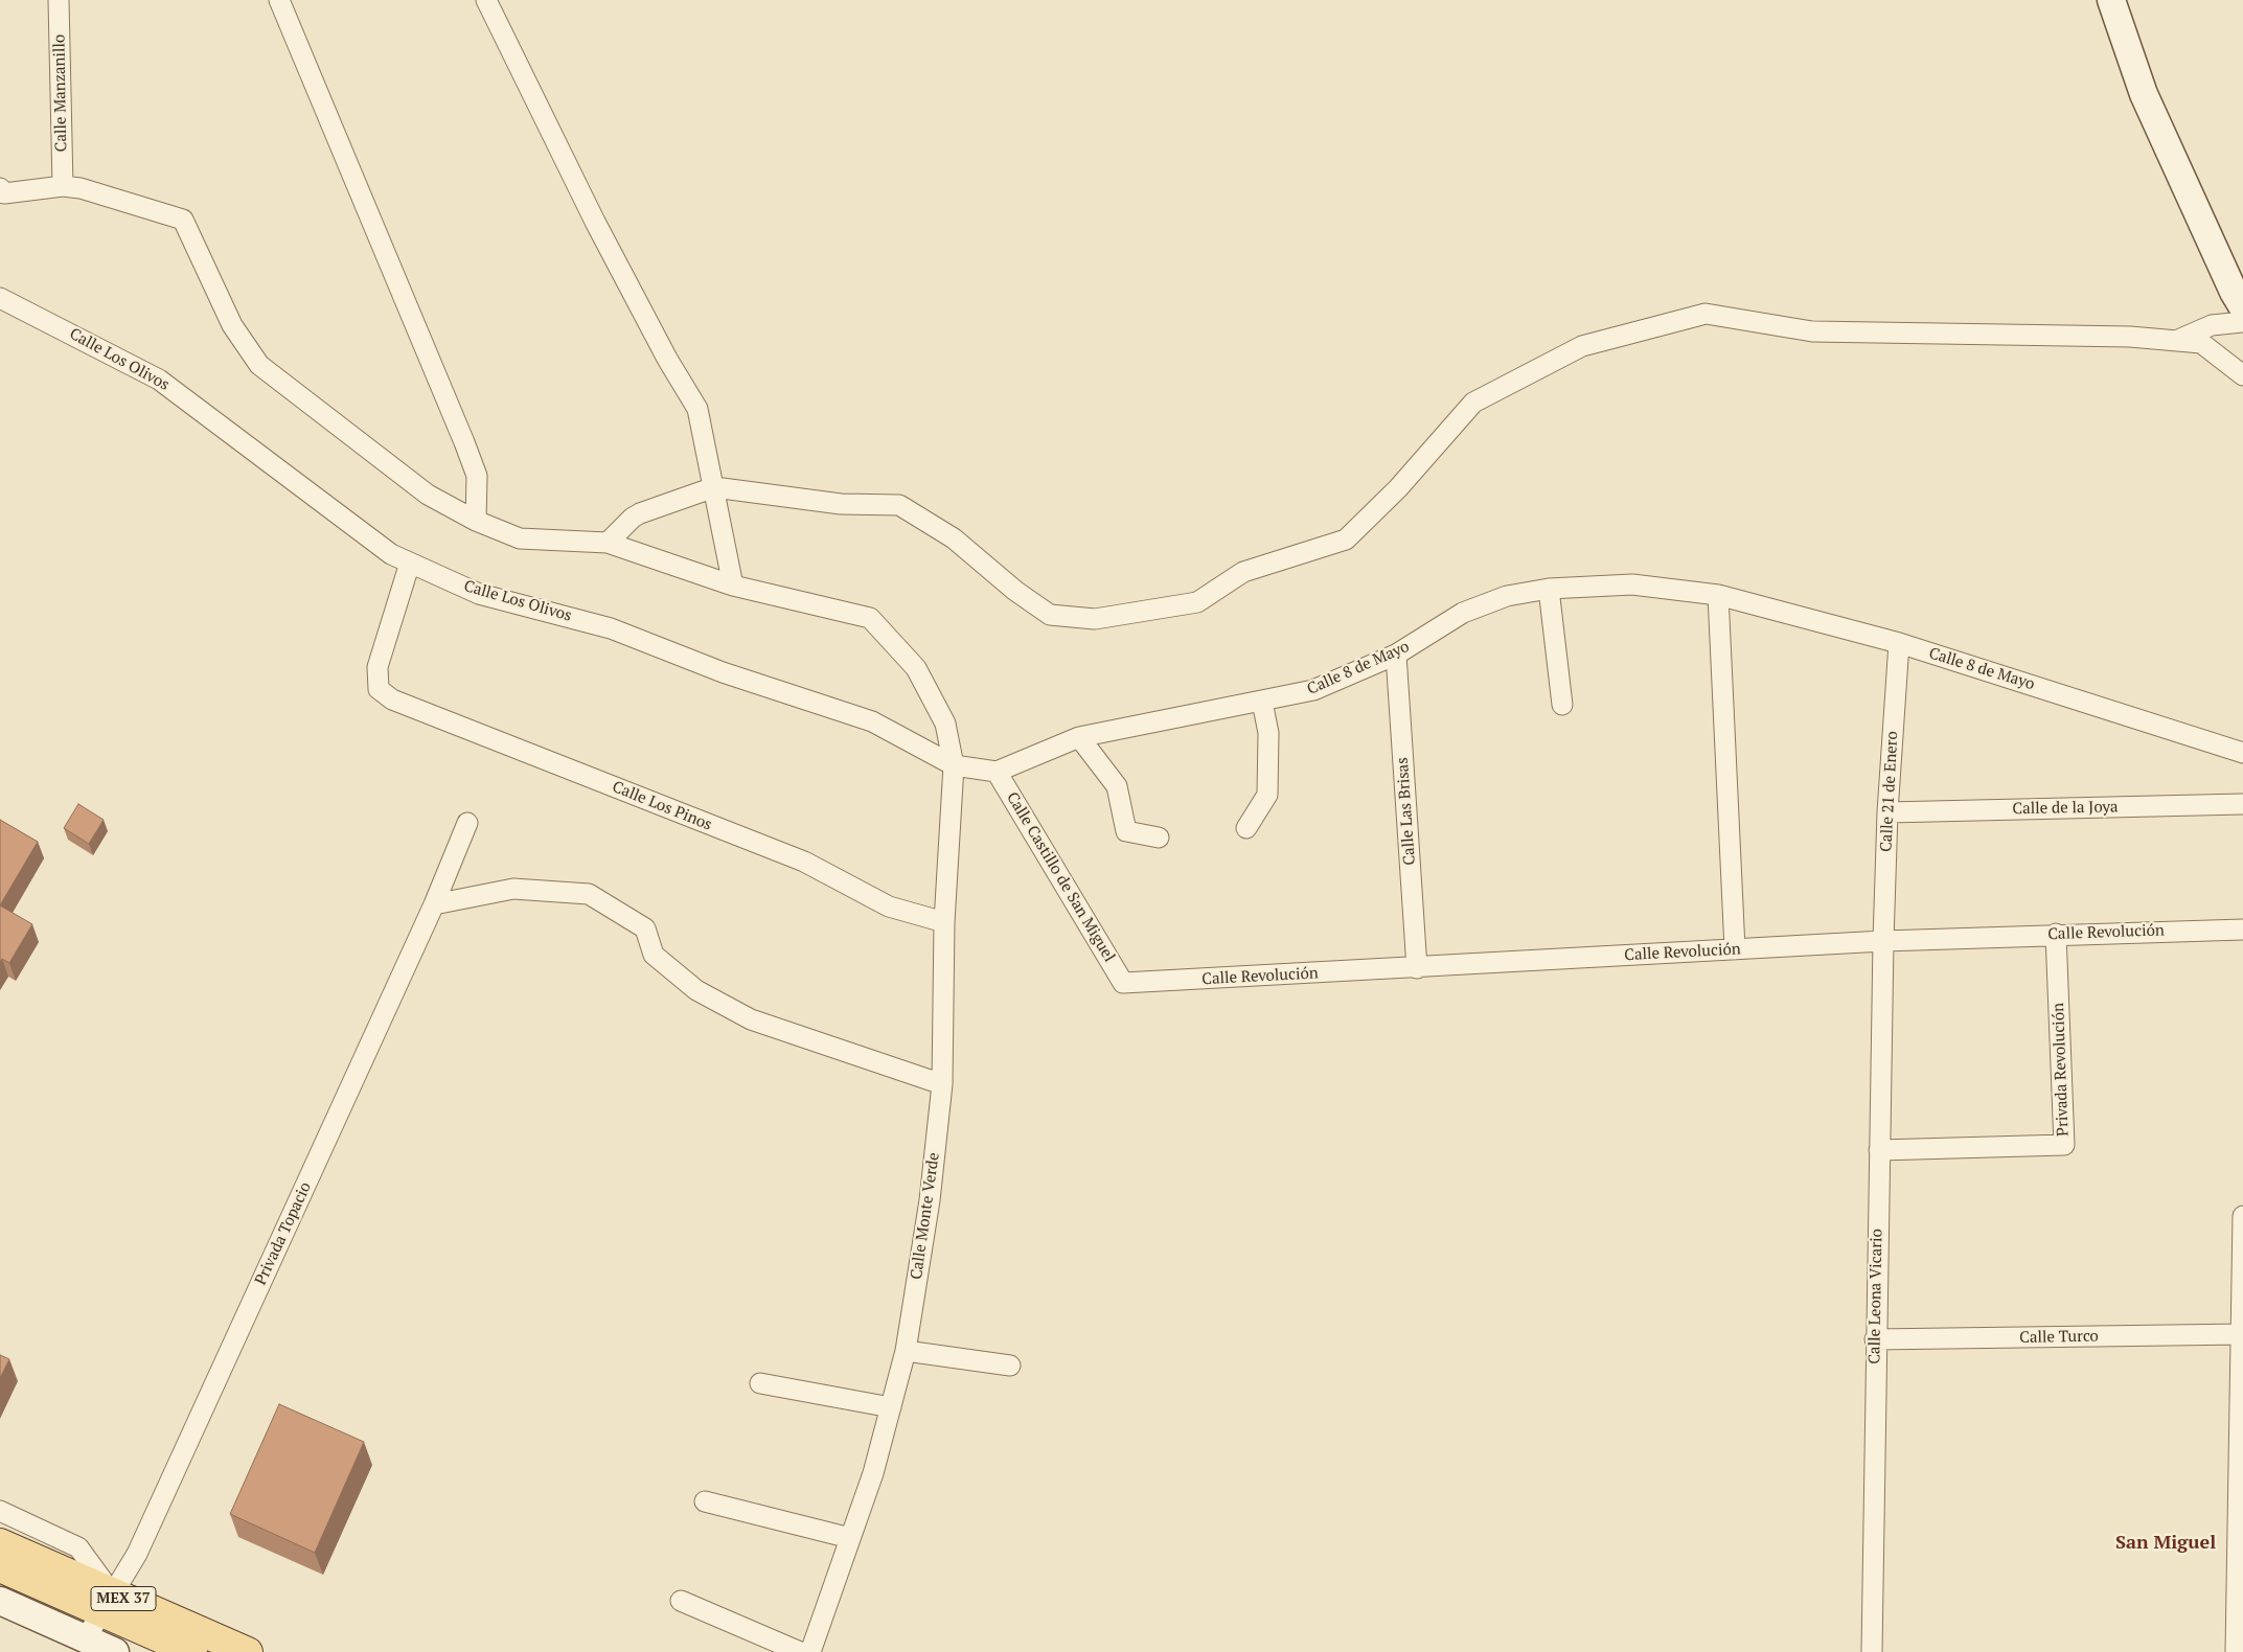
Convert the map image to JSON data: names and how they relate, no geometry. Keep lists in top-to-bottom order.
{
  "streets": {
    "main road": ["MEX 37"],
    "street": [
      "Calle Manzanillo",
      "Calle Los Olivos",
      "Calle 8 de Mayo",
      "Calle 21 de Enero",
      "Calle Los Pinos",
      "Calle de la Joya",
      "Calle Las Brisas",
      "Calle Castillo de San Miguel",
      "Calle Revolución",
      "Privada Revolución",
      "Calle Monte Verde",
      "Privada Topacio",
      "Calle Leona Vicario",
      "Calle Turco"
    ]
  },
  "crossings": [
    ["Calle Manzanillo", "Calle Monte Verde"],
    ["Calle Los Olivos", "Calle 8 de Mayo"],
    ["Calle Los Olivos", "Calle Los Pinos"],
    ["Calle Los Olivos", "Calle Castillo de San Miguel"],
    ["Calle Los Olivos", "Calle Monte Verde"],
    ["Calle 8 de Mayo", "Calle 21 de Enero"],
    ["Calle 8 de Mayo", "Calle Las Brisas"],
    ["Calle 8 de Mayo", "Calle Castillo de San Miguel"],
    ["Calle 21 de Enero", "Calle de la Joya"],
    ["Calle 21 de Enero", "Calle Revolución"],
    ["Calle 21 de Enero", "Calle Leona Vicario"],
    ["Calle Los Pinos", "Calle Monte Verde"],
    ["Calle Las Brisas", "Calle Revolución"],
    ["Calle Castillo de San Miguel", "Calle Revolución"],
    ["Calle Revolución", "Privada Revolución"],
    ["Calle Revolución", "Calle Leona Vicario"],
    ["Privada Revolución", "Calle Leona Vicario"],
    ["Privada Topacio", "MEX 37"],
    ["Calle Leona Vicario", "Calle Turco"]
  ],
  "districts": ["San Miguel"]
}
